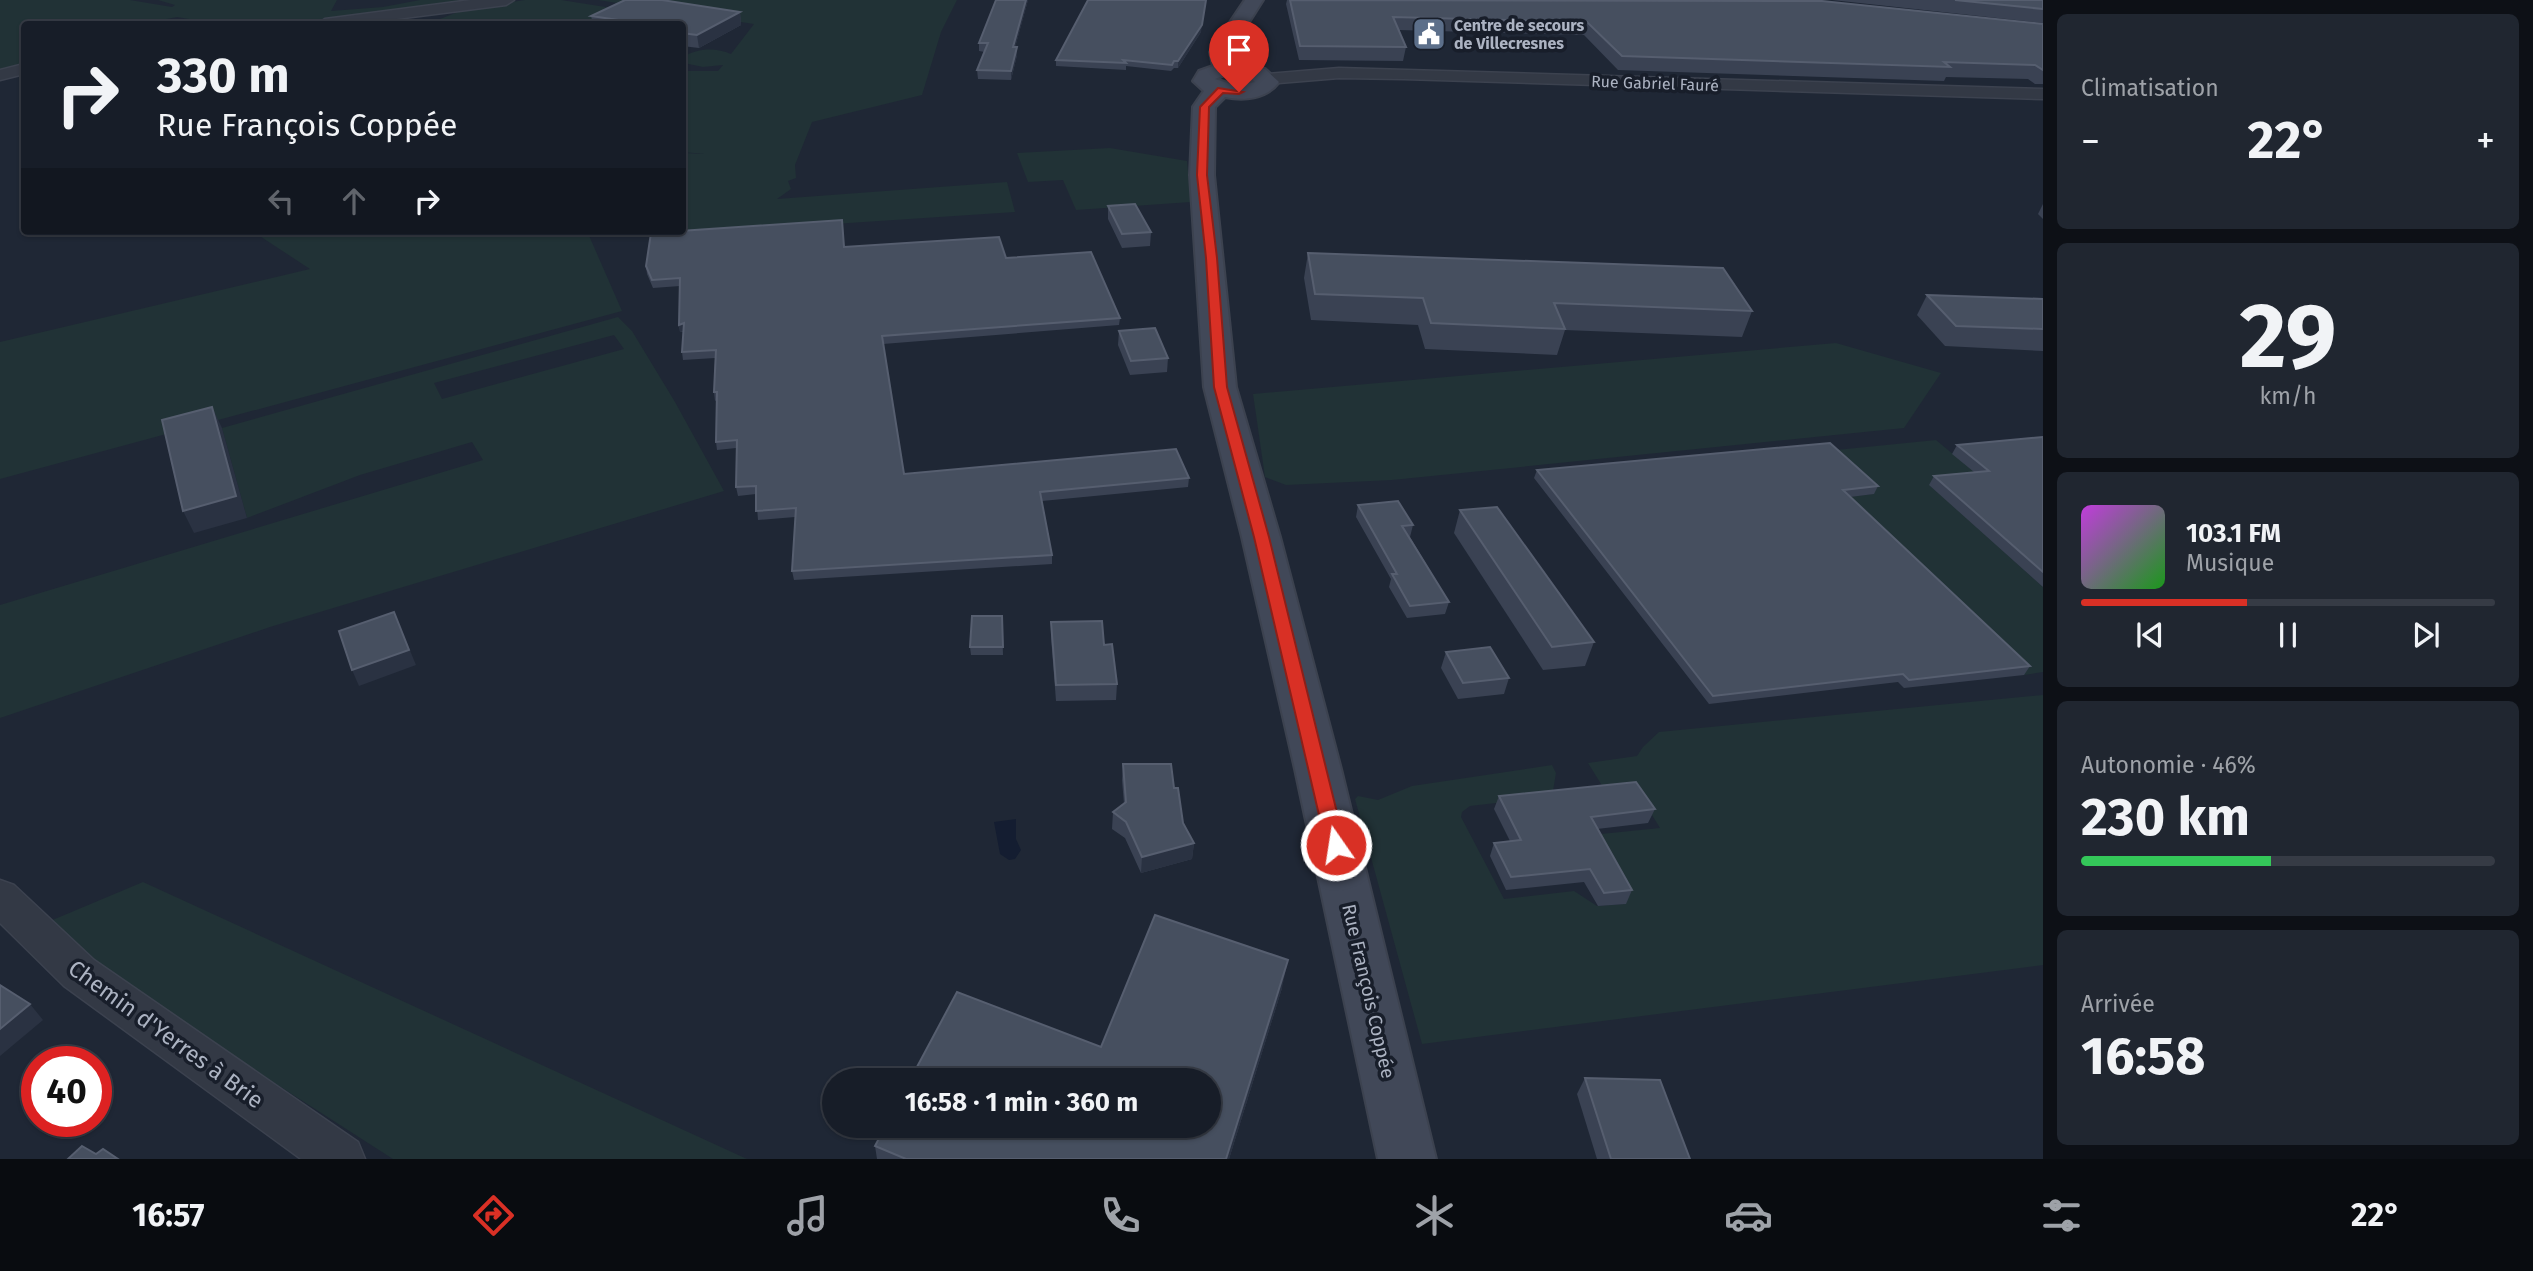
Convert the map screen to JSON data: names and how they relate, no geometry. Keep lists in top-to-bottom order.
{
  "streets": {
    "street": ["Rue Gabriel Fauré", "Rue François Coppée", "Chemin d'Yerres à Brie"]
  },
  "places": {
    "public building": ["Centre de secours de Villecresnes"]
  },
  "page": {
    "tile": [
      "Climatisation",
      ["29", "km/h"],
      ["Autonomie · 46%", "230 km"],
      ["Arrivée", "16:58"]
    ],
    "turn": ["330 m", "Rue François Coppée"],
    "heat": ["−", "22°", "+"],
    "song": ["103.1 FM", "Musique"],
    "limit": "40",
    "trip": "16:58 · 1 min · 360 m",
    "tabs": ["16:57", "22°"]
  }
}
